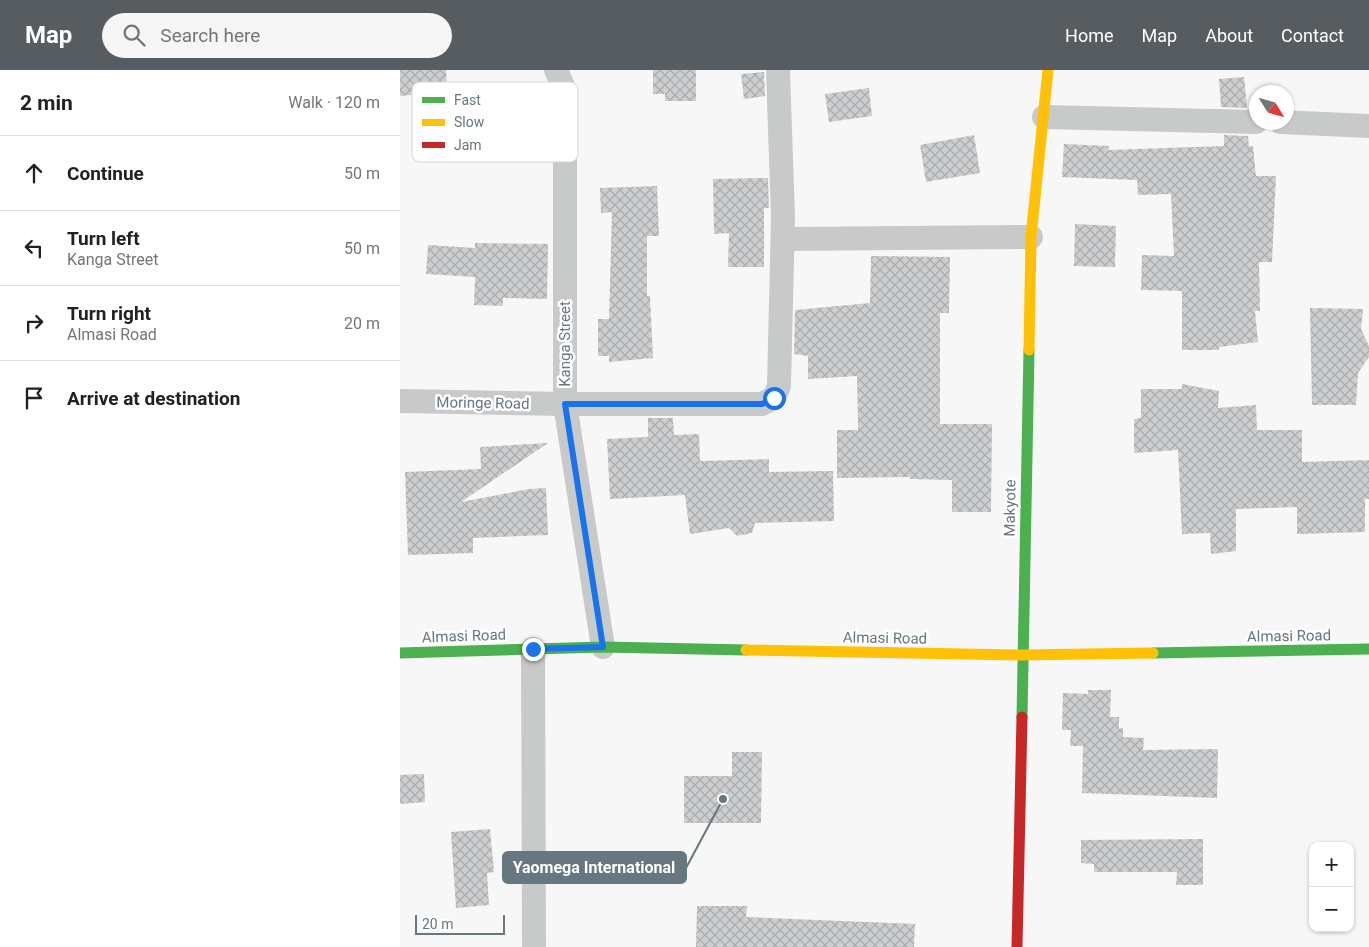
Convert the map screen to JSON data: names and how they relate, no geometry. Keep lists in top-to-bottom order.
{
  "streets": {
    "street": [
      "Kanga Street",
      "Moringe Road",
      "Makyote",
      "Almasi Road"
    ]
  },
  "crossings": [
    ["Kanga Street", "Moringe Road"],
    ["Kanga Street", "Almasi Road"],
    ["Makyote", "Almasi Road"]
  ],
  "places": ["Yaomega International"],
  "legend": ["Fast", "Slow", "Jam"],
  "scale_bar": "20 m",
  "north": "bottom right",
  "page": {
    "header": "Map",
    "search": "Search here",
    "nav": [
      "Home",
      "Map",
      "About",
      "Contact"
    ],
    "heading": ["2 min", "Walk · 120 m"],
    "list": [
      ["Continue", "50 m"],
      ["Turn left", "Kanga Street", "50 m"],
      ["Turn right", "Almasi Road", "20 m"],
      "Arrive at destination"
    ],
    "map_buttons": ["+", "−"],
    "scale": "20 m"
  }
}
